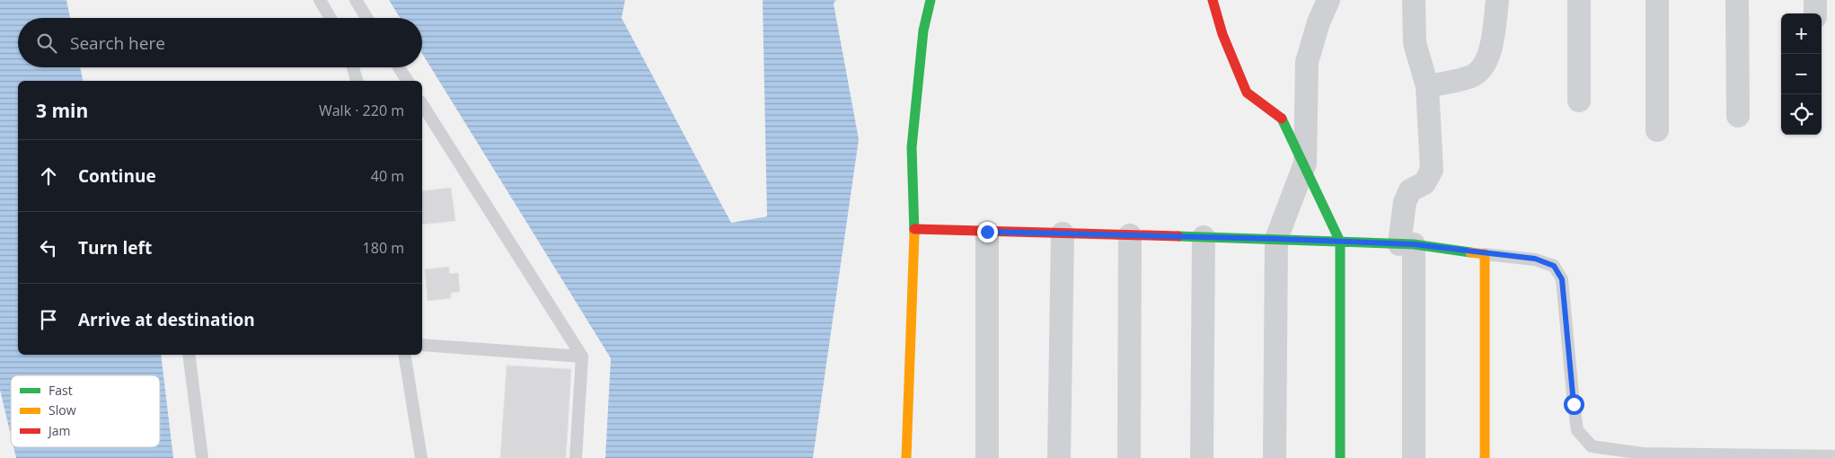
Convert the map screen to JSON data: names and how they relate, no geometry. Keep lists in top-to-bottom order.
{
  "legend": ["Fast", "Slow", "Jam"],
  "page": {
    "map_buttons": ["+", "−"],
    "search": "Search here",
    "heading": ["3 min", "Walk · 220 m"],
    "list": [
      ["Continue", "40 m"],
      ["Turn left", "180 m"],
      "Arrive at destination"
    ]
  }
}
